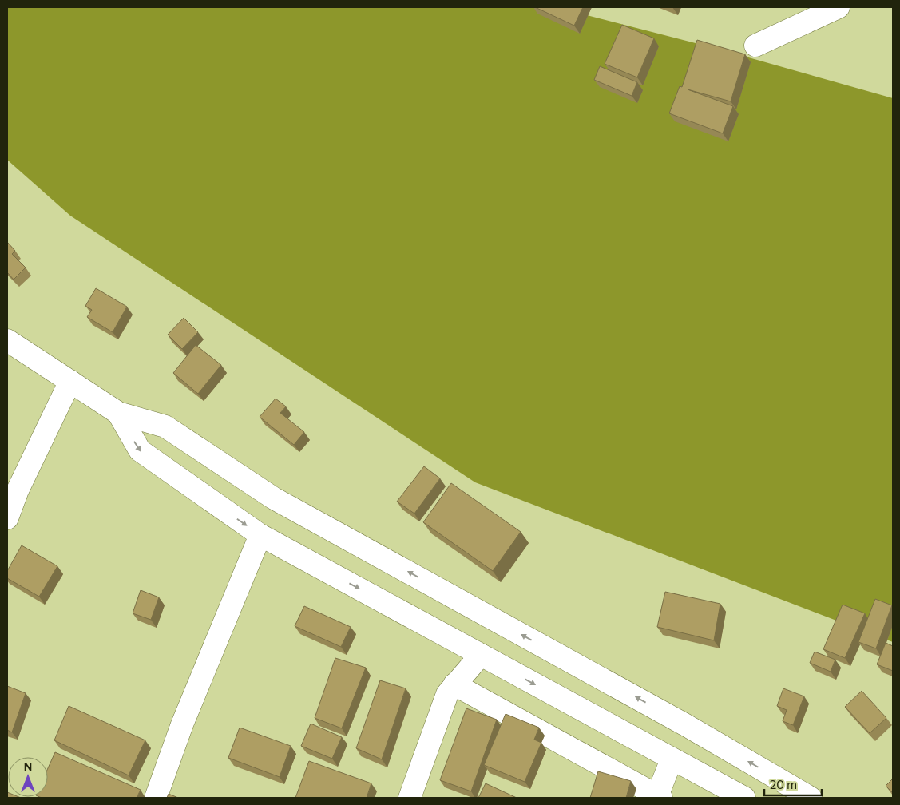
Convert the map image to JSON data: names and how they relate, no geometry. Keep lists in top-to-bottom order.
{
  "scale_bar": "20 m",
  "north": "top"
}
